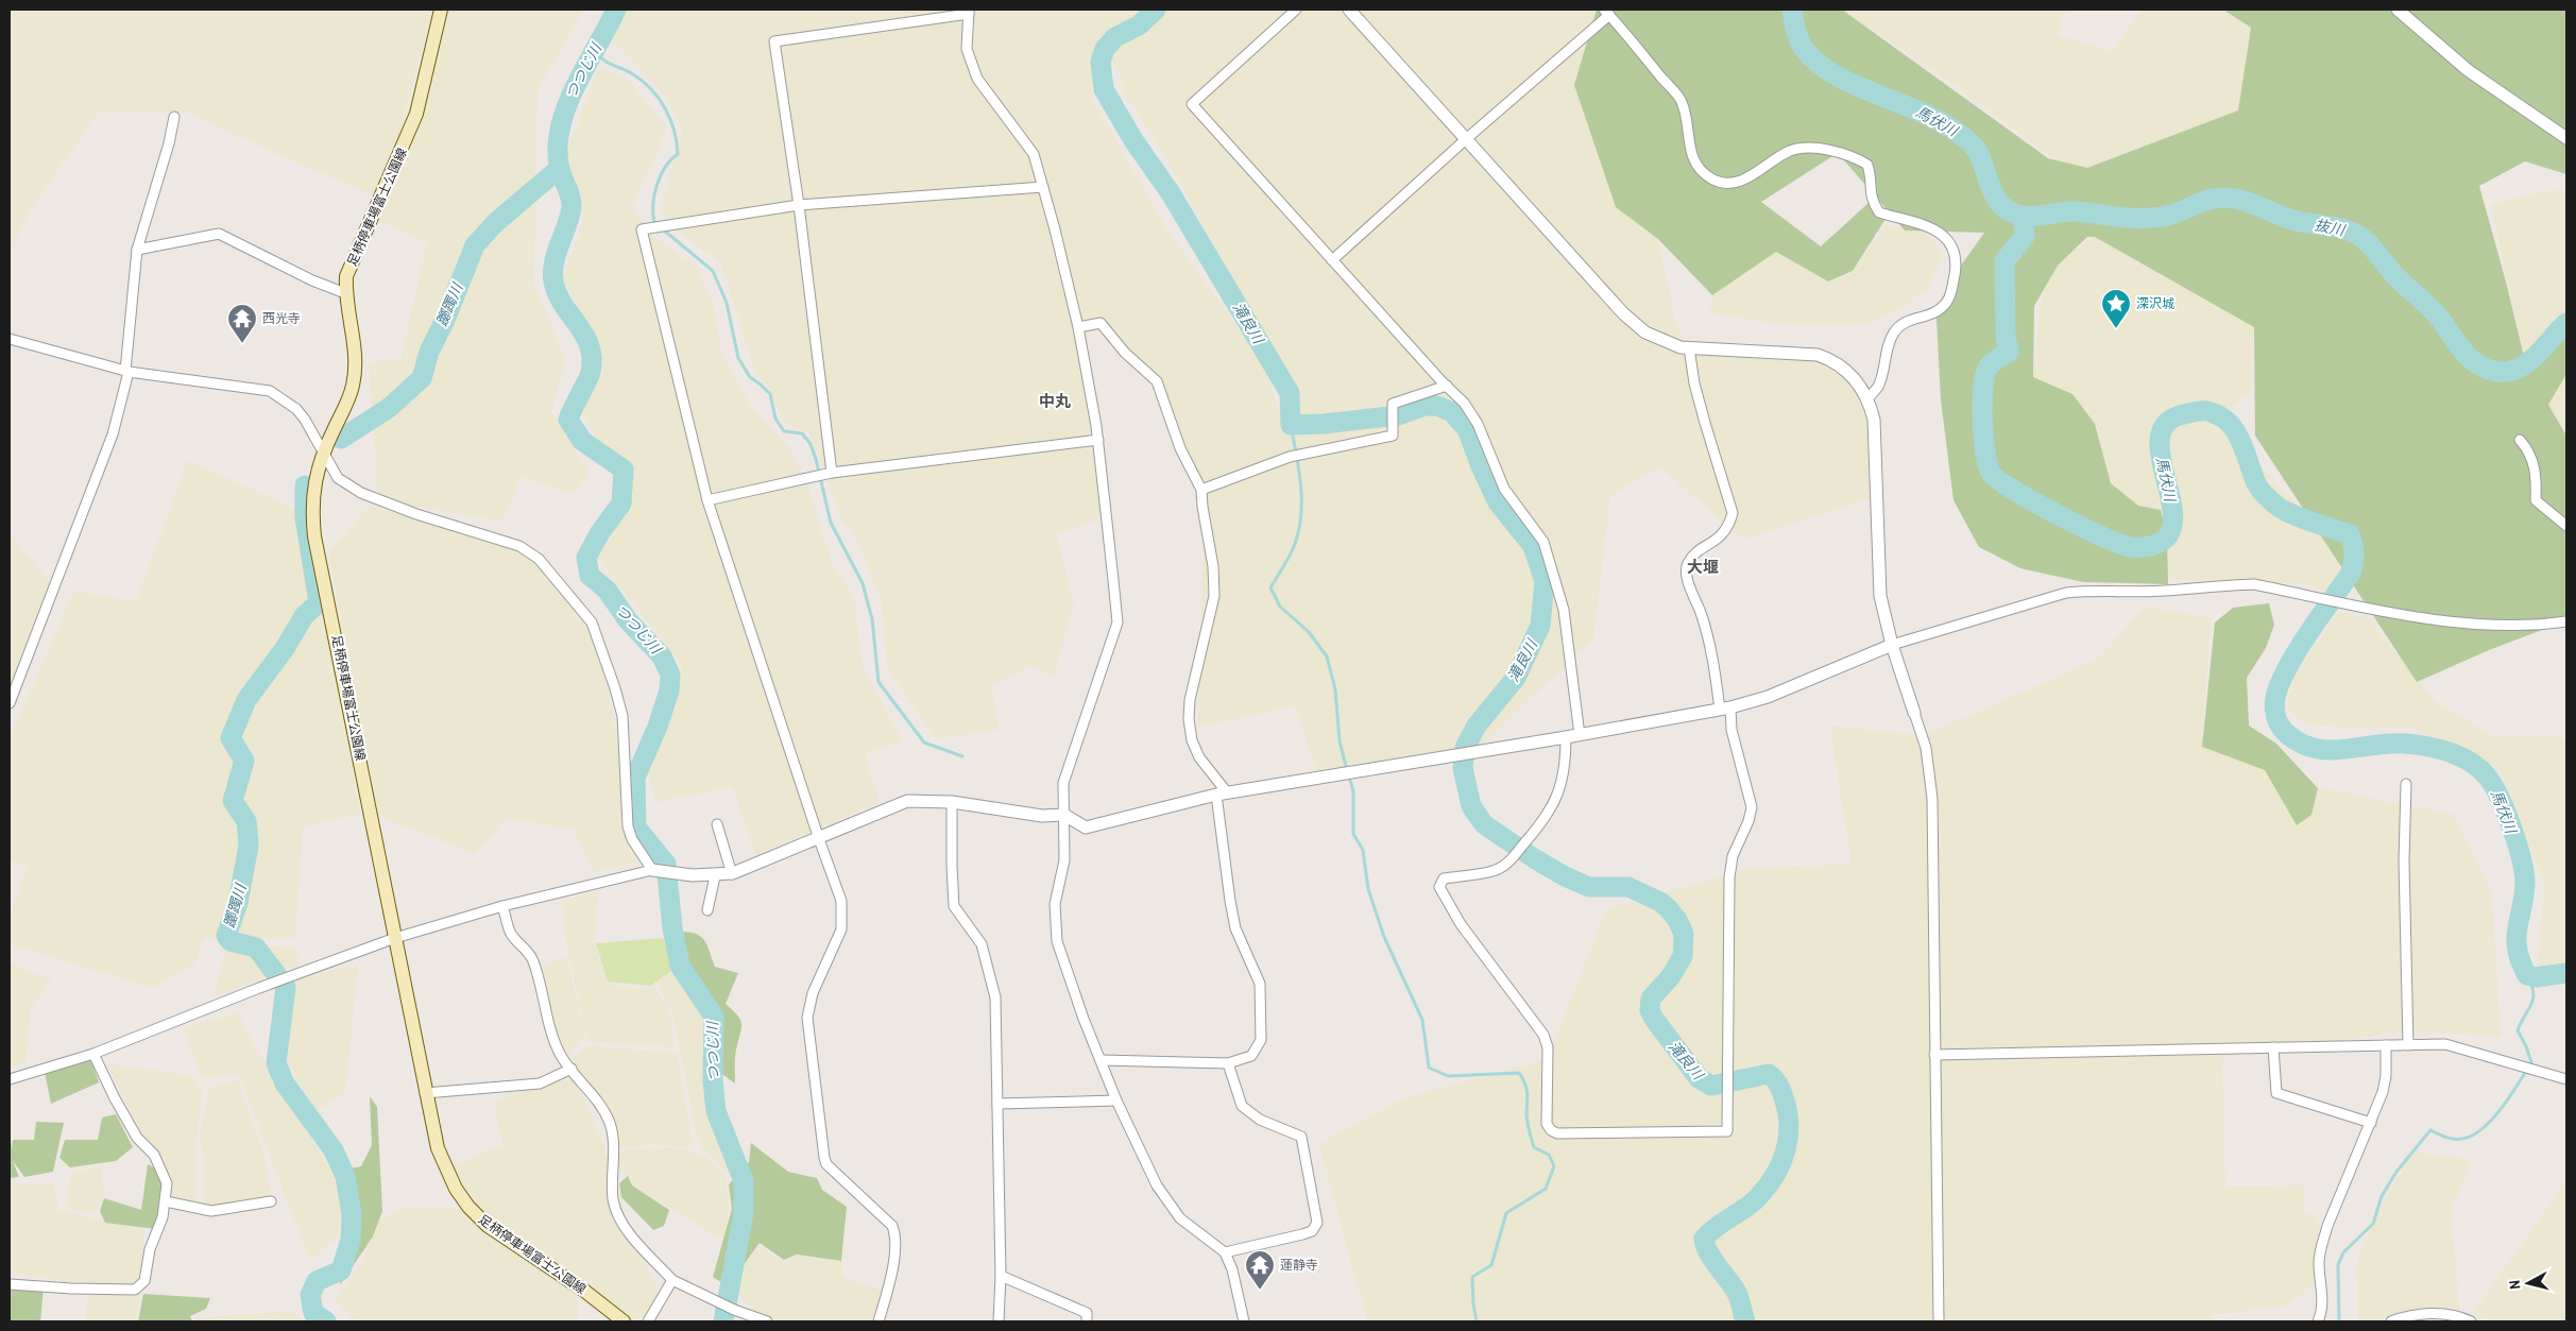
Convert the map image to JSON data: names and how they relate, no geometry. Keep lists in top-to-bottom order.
{
  "streets": {
    "main road": ["足柄停車場富士公園線"]
  },
  "districts": ["中丸", "大堰"],
  "water": [
    "つつじ川",
    "馬伏川",
    "抜川",
    "躑躅川",
    "滝良川"
  ],
  "places": {
    "place": ["深沢城"],
    "temple": ["西光寺", "蓮静寺"]
  },
  "north": "left"
}
